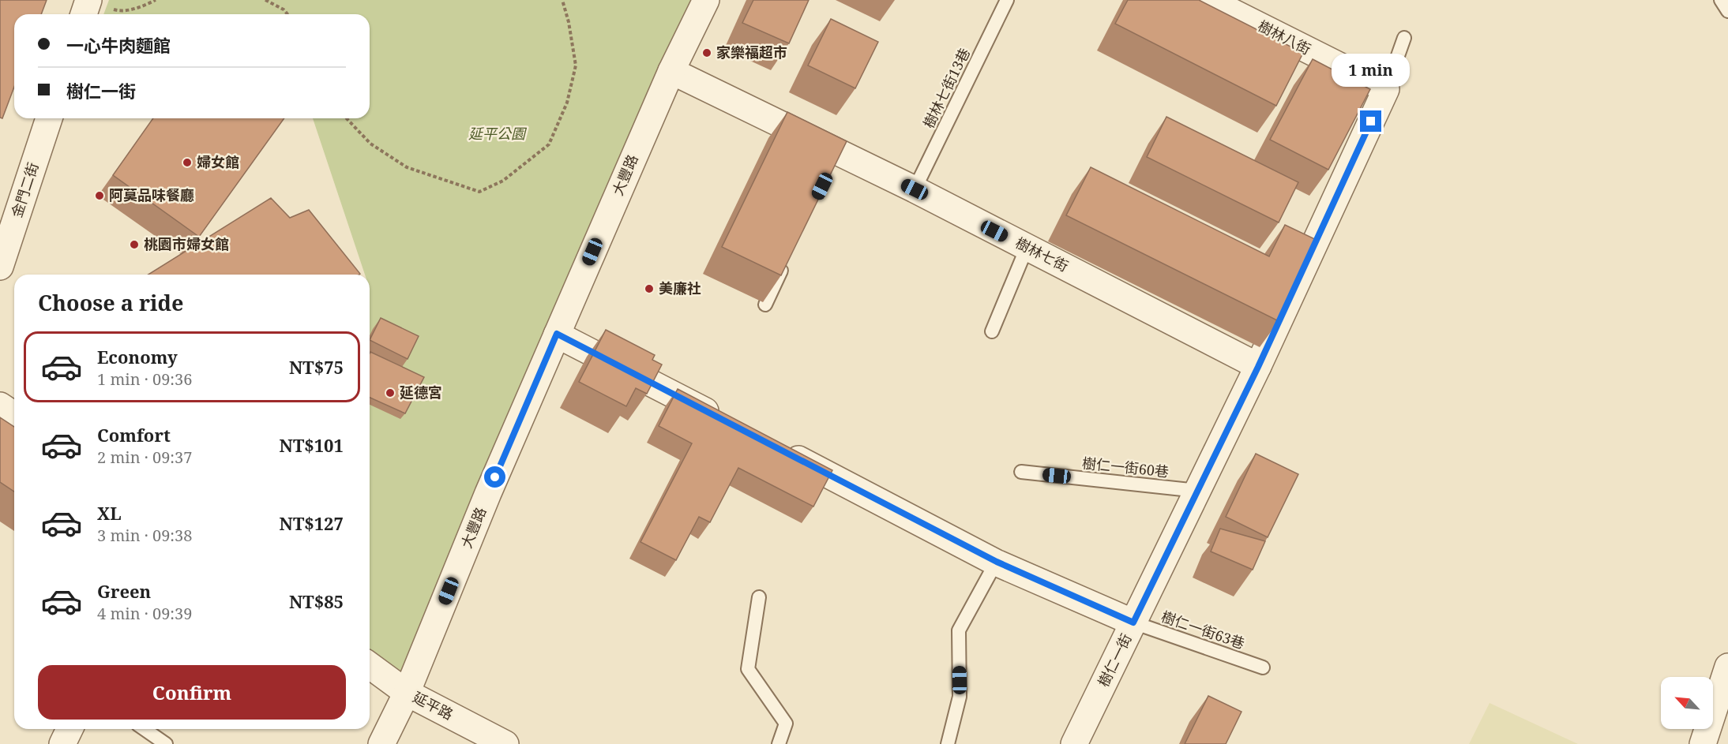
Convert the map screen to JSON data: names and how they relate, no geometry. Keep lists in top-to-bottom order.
{
  "streets": {
    "street": [
      "樹林八街",
      "大豐路",
      "金門二街",
      "樹林七街",
      "樹仁一街",
      "延平路"
    ],
    "lane": ["樹林七街13巷", "樹仁一街60巷", "樹仁一街63巷"]
  },
  "crossings": [
    ["樹林八街", "樹仁一街"],
    ["樹林七街13巷", "樹林七街"],
    ["大豐路", "樹林七街"],
    ["大豐路", "延平路"],
    ["樹林七街", "樹仁一街"],
    ["樹仁一街60巷", "樹仁一街"],
    ["樹仁一街63巷", "樹仁一街"]
  ],
  "parks": ["延平公園"],
  "places": [
    "家樂福超市",
    "婦女館",
    "阿莫品味餐廳",
    "桃園市婦女館",
    "美廉社",
    "延德宮"
  ],
  "north": "top left",
  "page": {
    "banner": ["一心牛肉麵館", "樹仁一街"],
    "bubble": "1 min",
    "heading": "Choose a ride",
    "list": [
      {
        "name": "Economy",
        "note": "1 min · 09:36",
        "value": "NT$75"
      },
      {
        "name": "Comfort",
        "note": "2 min · 09:37",
        "value": "NT$101"
      },
      {
        "name": "XL",
        "note": "3 min · 09:38",
        "value": "NT$127"
      },
      {
        "name": "Green",
        "note": "4 min · 09:39",
        "value": "NT$85"
      }
    ],
    "buttons": "Confirm"
  }
}
